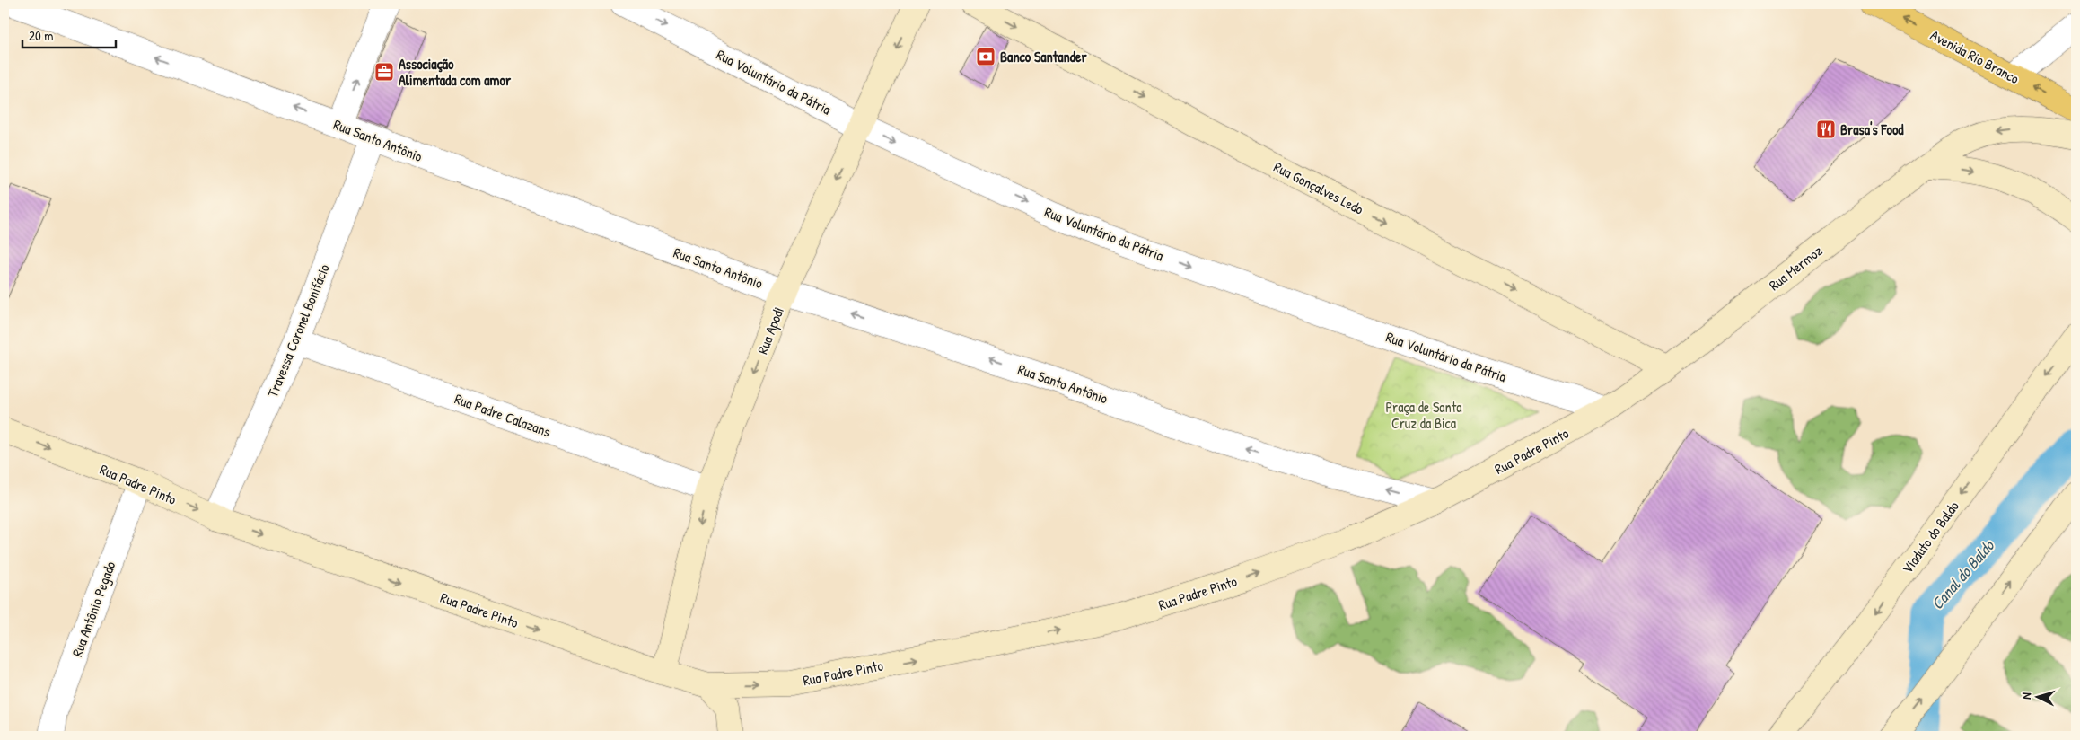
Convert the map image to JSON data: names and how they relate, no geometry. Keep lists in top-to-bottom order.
{
  "streets": {
    "main road": ["Avenida Rio Branco"],
    "street": [
      "Rua Voluntário da Pátria",
      "Rua Santo Antônio",
      "Rua Gonçalves Ledo",
      "Rua Mermoz",
      "Travessa Coronel Bonifácio",
      "Rua Apodi",
      "Rua Padre Calazans",
      "Rua Padre Pinto",
      "Viaduto do Baldo",
      "Rua Antônio Pegado"
    ]
  },
  "crossings": [
    ["Rua Voluntário da Pátria", "Rua Apodi"],
    ["Rua Voluntário da Pátria", "Rua Padre Pinto"],
    ["Rua Santo Antônio", "Travessa Coronel Bonifácio"],
    ["Rua Santo Antônio", "Rua Apodi"],
    ["Rua Santo Antônio", "Rua Padre Pinto"],
    ["Rua Gonçalves Ledo", "Rua Mermoz"],
    ["Rua Gonçalves Ledo", "Rua Padre Pinto"],
    ["Rua Mermoz", "Rua Padre Pinto"],
    ["Travessa Coronel Bonifácio", "Rua Padre Calazans"],
    ["Travessa Coronel Bonifácio", "Rua Padre Pinto"],
    ["Rua Apodi", "Rua Padre Calazans"],
    ["Rua Apodi", "Rua Padre Pinto"],
    ["Rua Padre Pinto", "Rua Antônio Pegado"]
  ],
  "one_way": [
    "Avenida Rio Branco",
    "Rua Voluntário da Pátria",
    "Rua Santo Antônio",
    "Rua Gonçalves Ledo",
    "Rua Apodi",
    "Rua Padre Pinto"
  ],
  "water": ["Canal do Baldo"],
  "parks": ["Praça de Santa Cruz da Bica"],
  "places": {
    "bank": ["Banco Santander"],
    "office": ["Associação Alimentada com amor"],
    "restaurant": ["Brasa's Food"]
  },
  "scale_bar": "20 m",
  "north": "left"
}
